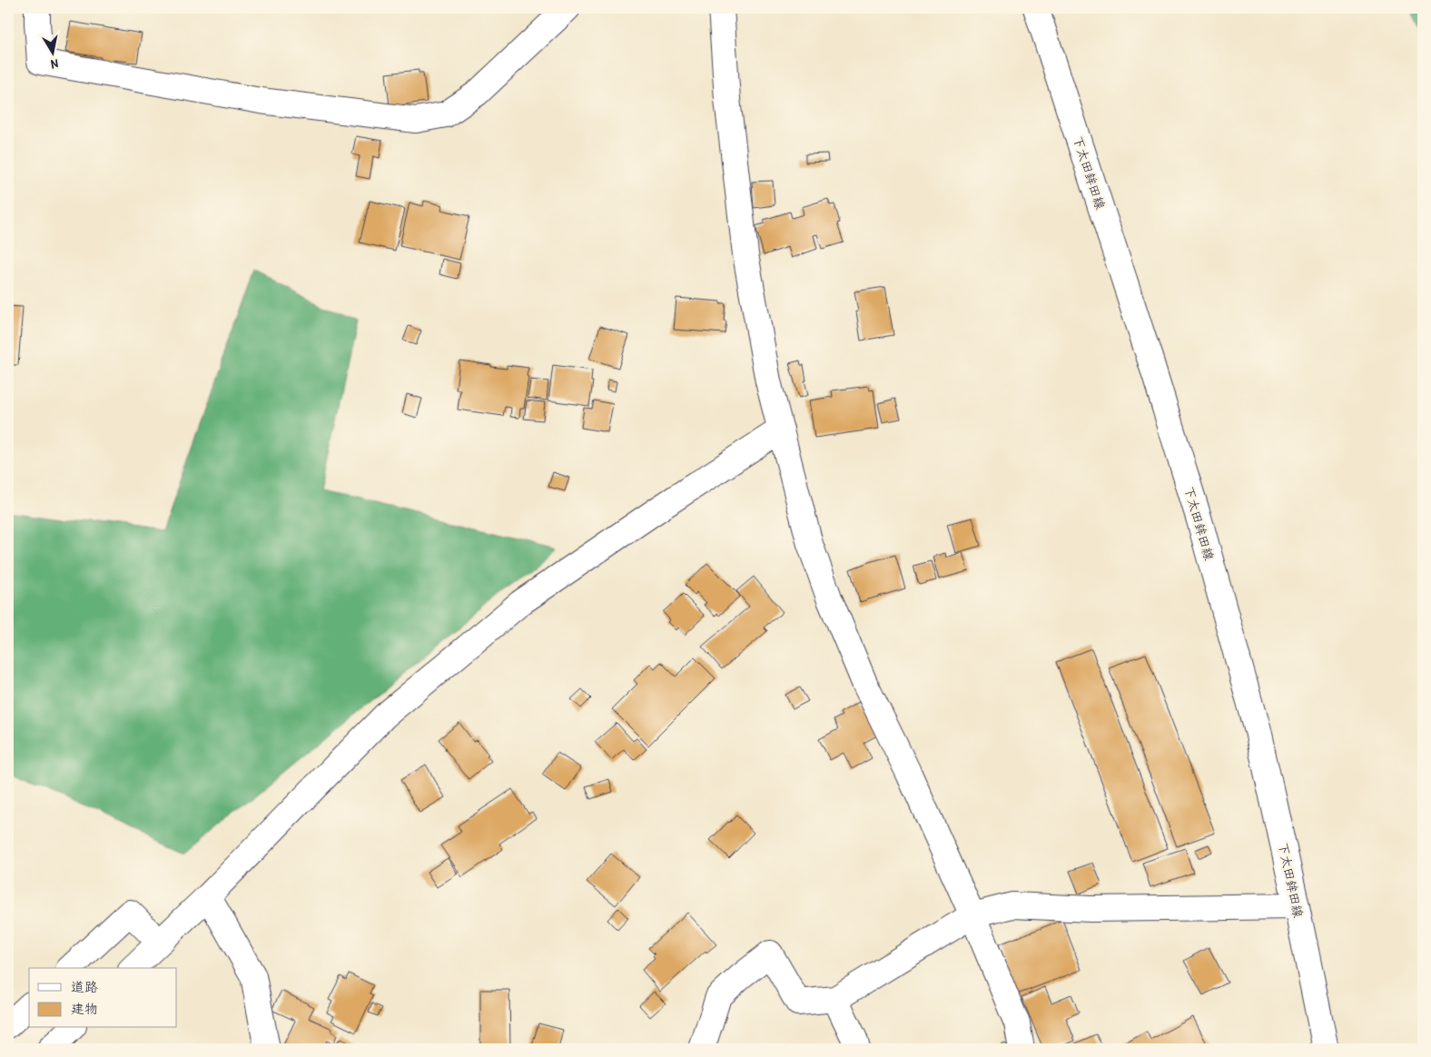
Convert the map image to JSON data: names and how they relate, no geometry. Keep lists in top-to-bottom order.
{
  "streets": {
    "street": ["下太田鉾田線"]
  },
  "legend": ["道路", "建物"],
  "north": "bottom"
}
